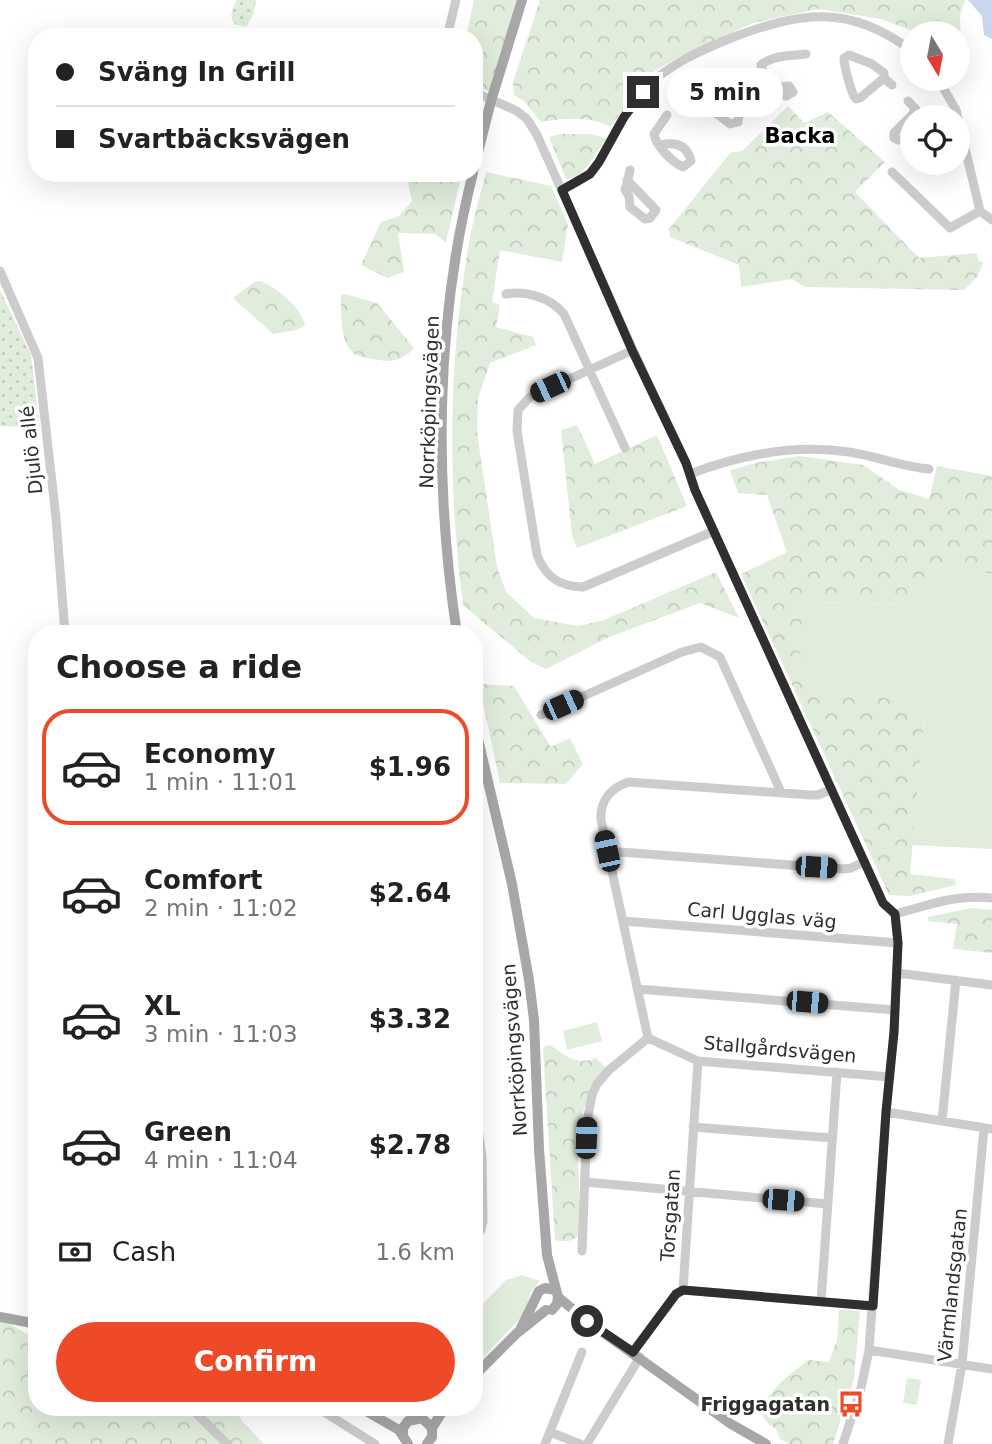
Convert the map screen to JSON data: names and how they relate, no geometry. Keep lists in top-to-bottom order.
{
  "streets": {
    "main road": ["Norrköpingsvägen"],
    "street": [
      "Djulö allé",
      "Carl Ugglas väg",
      "Stallgårdsvägen",
      "Torsgatan",
      "Värmlandsgatan"
    ]
  },
  "crossings": [
    ["Stallgårdsvägen", "Torsgatan"]
  ],
  "districts": ["Backa"],
  "places": {
    "bus stop": ["Friggagatan"]
  },
  "north": "bottom",
  "page": {
    "banner": ["Sväng In Grill", "Svartbäcksvägen"],
    "bubble": "5 min",
    "heading": "Choose a ride",
    "list": [
      {
        "name": "Economy",
        "note": "1 min · 11:01",
        "value": "$1.96"
      },
      {
        "name": "Comfort",
        "note": "2 min · 11:02",
        "value": "$2.64"
      },
      {
        "name": "XL",
        "note": "3 min · 11:03",
        "value": "$3.32"
      },
      {
        "name": "Green",
        "note": "4 min · 11:04",
        "value": "$2.78"
      }
    ],
    "pay": ["Cash", "1.6 km"],
    "buttons": "Confirm"
  }
}
